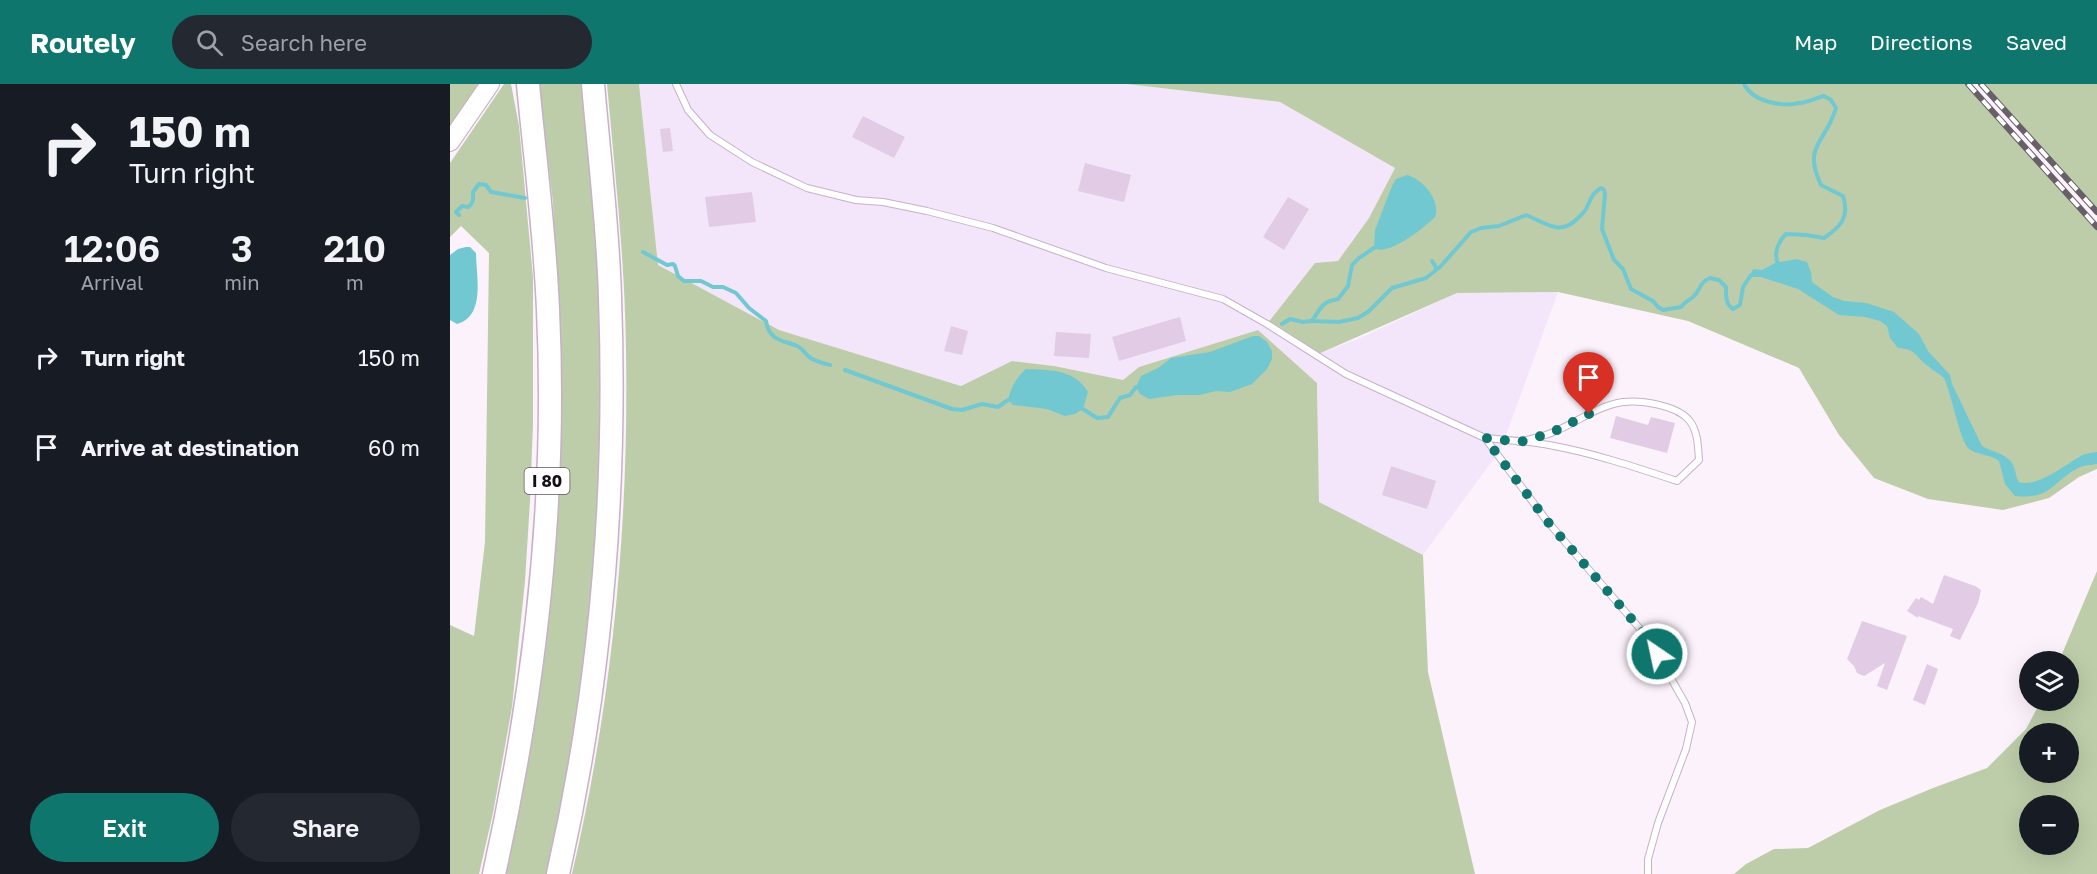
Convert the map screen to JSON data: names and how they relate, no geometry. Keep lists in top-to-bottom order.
{
  "streets": {
    "highway": ["I 80"]
  },
  "page": {
    "header": "Routely",
    "search": "Search here",
    "nav": ["Map", "Directions", "Saved"],
    "turn": ["150 m", "Turn right"],
    "eta": [
      "12:06",
      "Arrival",
      "3",
      "min",
      "210",
      "m"
    ],
    "list": [
      {
        "name": "Turn right",
        "value": "150 m"
      },
      {
        "name": "Arrive at destination",
        "value": "60 m"
      }
    ],
    "map_buttons": ["+", "−"],
    "buttons": ["Exit", "Share"]
  }
}
